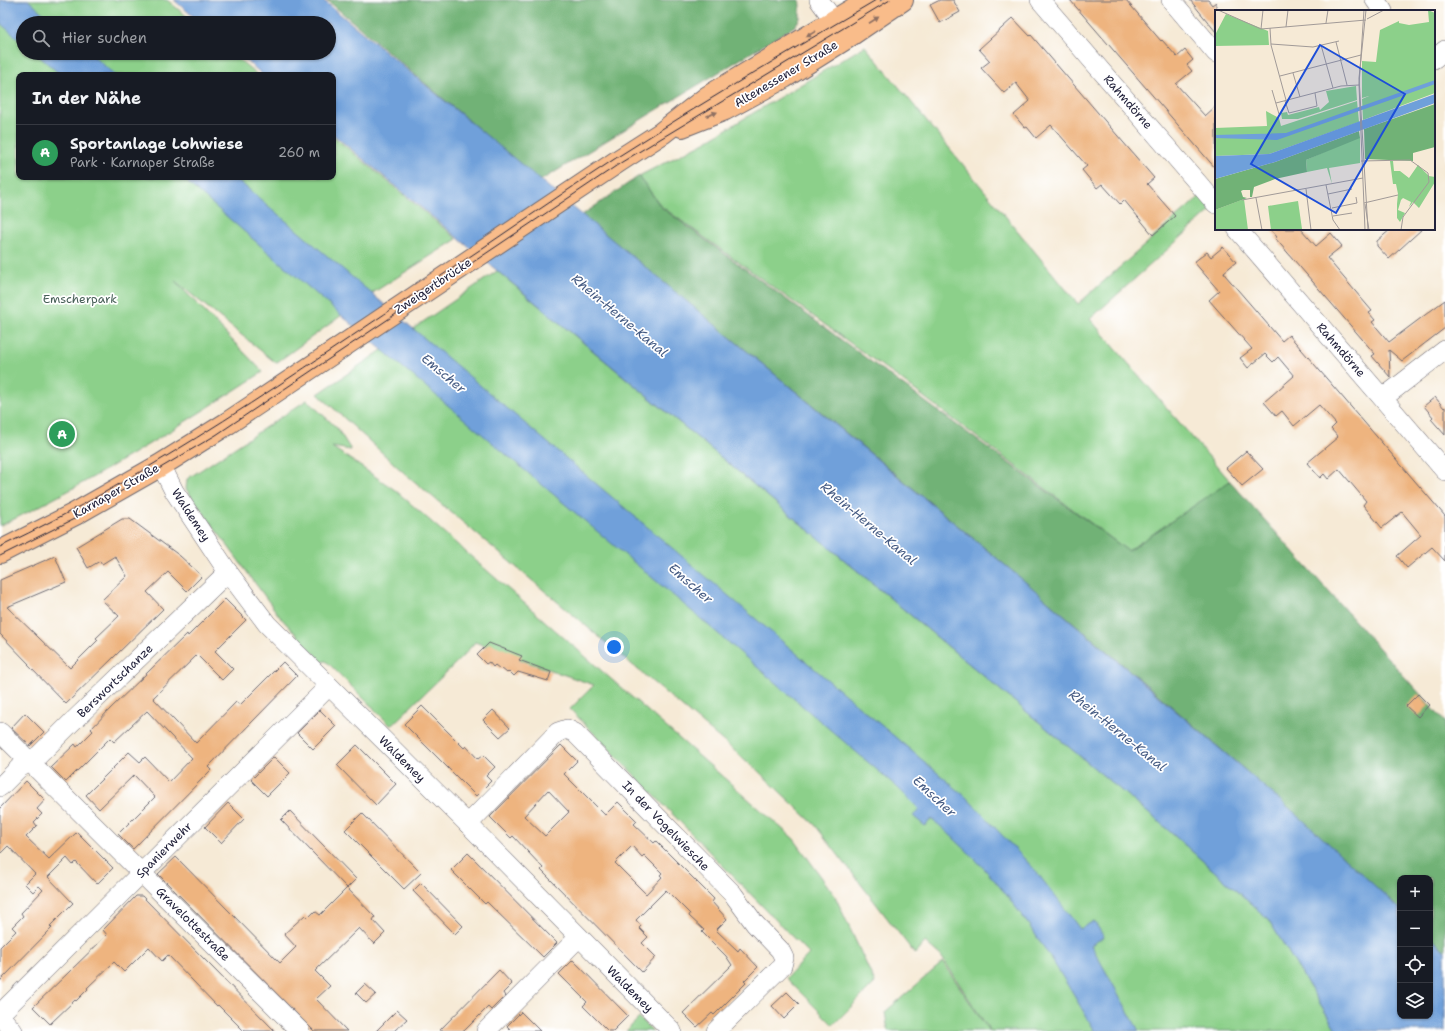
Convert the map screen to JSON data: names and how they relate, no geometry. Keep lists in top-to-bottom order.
{
  "streets": {
    "main road": ["Altenessener Straße", "Zweigertbrücke", "Karnaper Straße"],
    "street": [
      "Rahmdörne",
      "Waldemey",
      "Berswortschanze",
      "In der Vogelwiesche",
      "Spanierwehr",
      "Gravelottestraße"
    ]
  },
  "crossings": [
    ["Altenessener Straße", "Zweigertbrücke"],
    ["Zweigertbrücke", "Karnaper Straße"],
    ["Karnaper Straße", "Waldemey"],
    ["Waldemey", "Berswortschanze"],
    ["Waldemey", "In der Vogelwiesche"],
    ["Waldemey", "Spanierwehr"],
    ["Berswortschanze", "Gravelottestraße"],
    ["Spanierwehr", "Gravelottestraße"]
  ],
  "water": ["Rhein-Herne-Kanal", "Emscher"],
  "parks": ["Emscherpark"],
  "page": {
    "search": "Hier suchen",
    "heading": "In der Nähe",
    "list": [
      {
        "mark": "A",
        "name": "Sportanlage Lohwiese",
        "note": "Park · Karnaper Straße",
        "value": "260 m"
      }
    ],
    "pins": "A",
    "map_buttons": ["+", "−"]
  }
}
